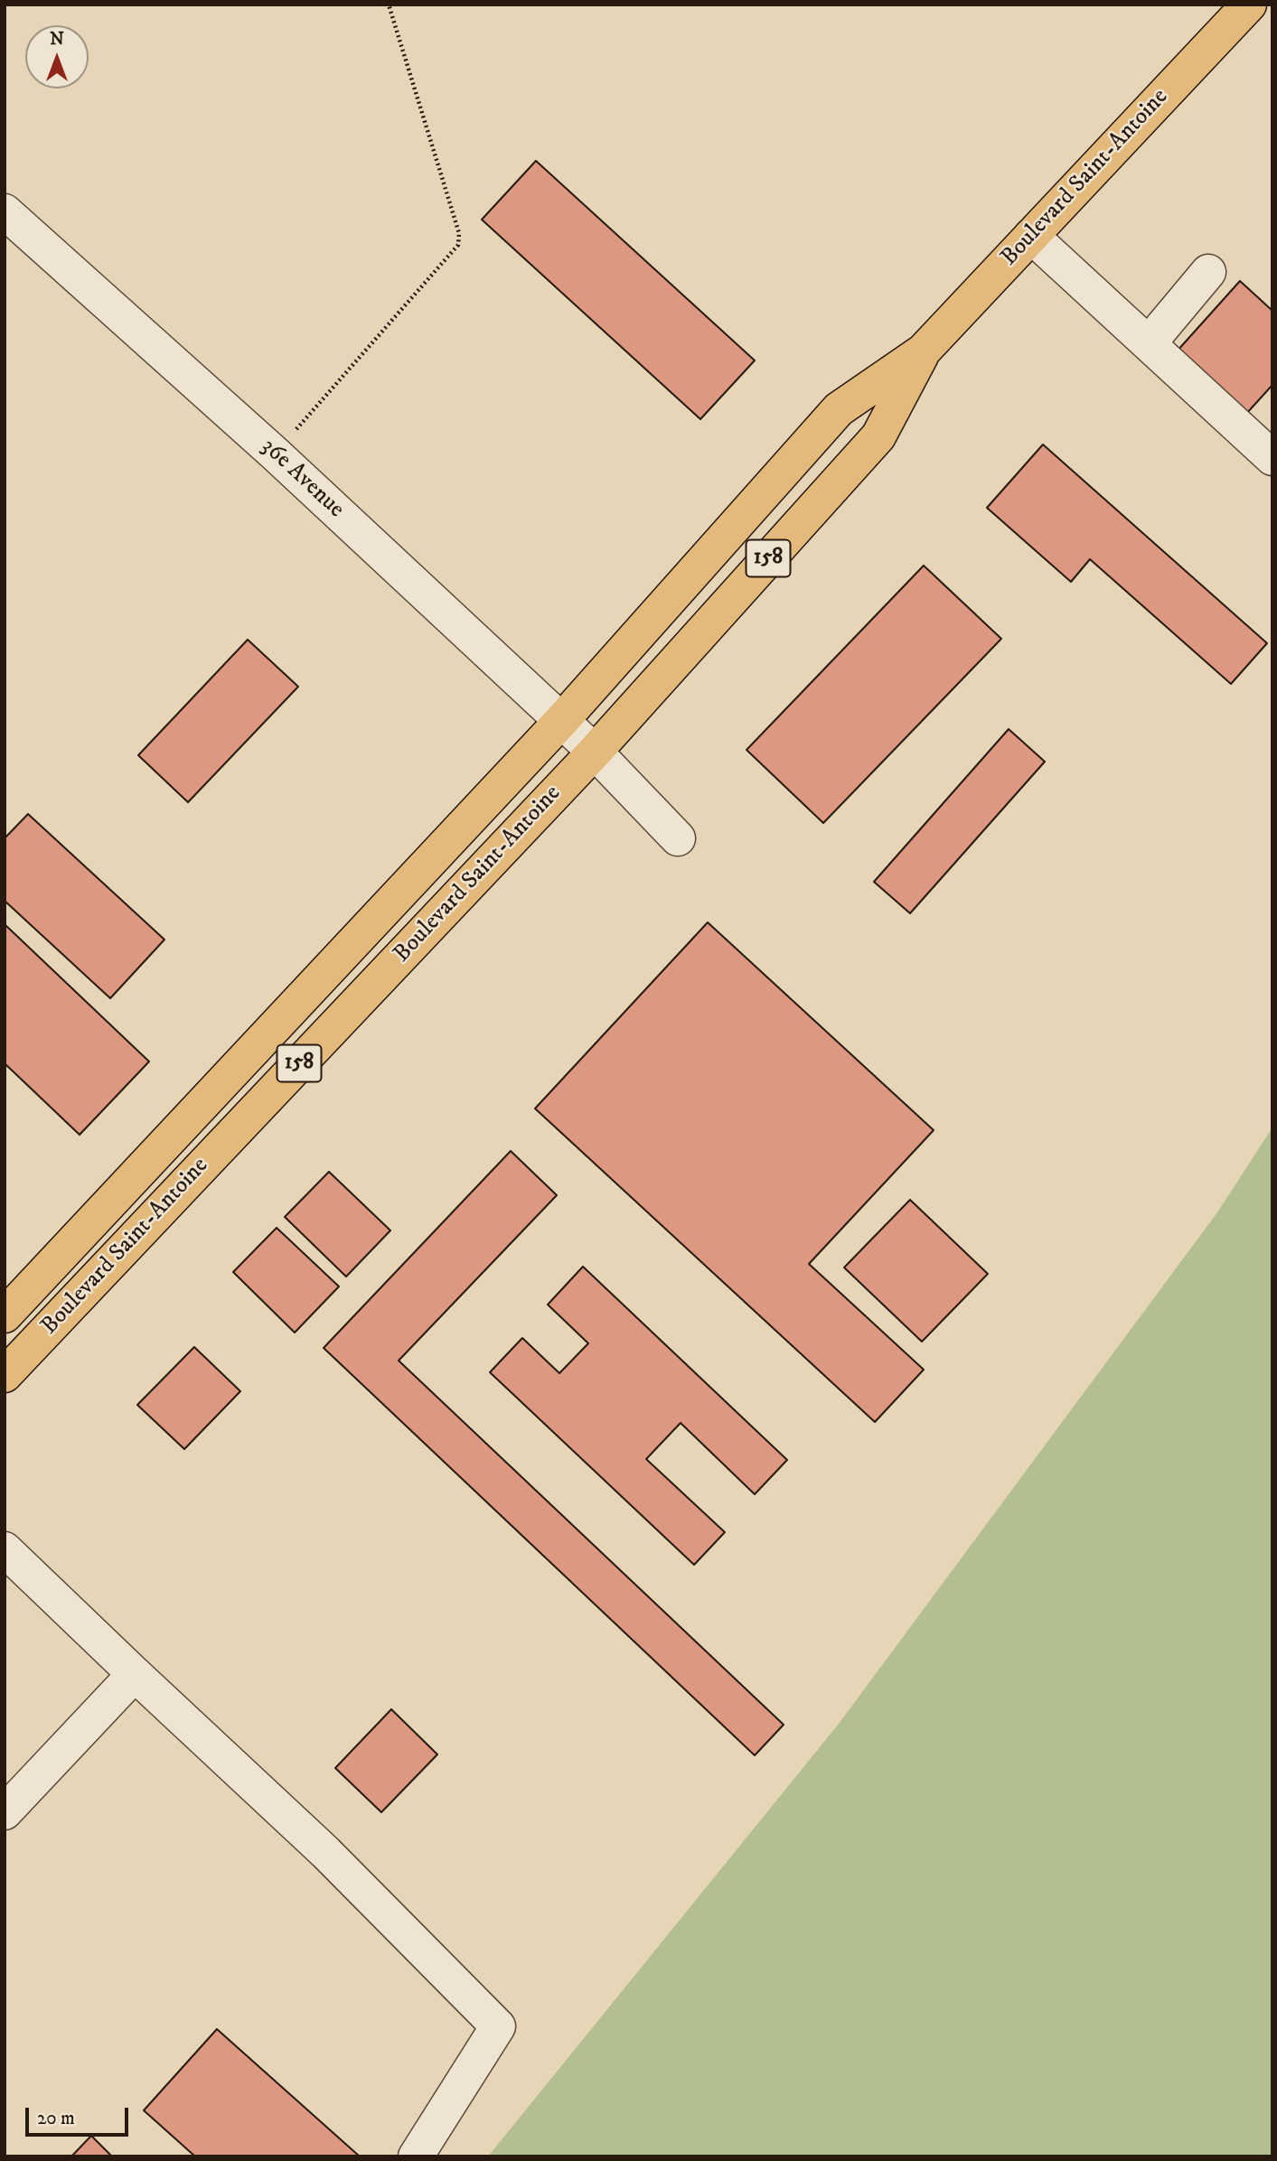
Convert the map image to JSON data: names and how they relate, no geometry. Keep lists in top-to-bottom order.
{
  "streets": {
    "main road": ["Boulevard Saint-Antoine", "158"],
    "street": ["36e Avenue"]
  },
  "crossings": [
    ["Boulevard Saint-Antoine", "36e Avenue"]
  ],
  "scale_bar": "20 m",
  "north": "top"
}
